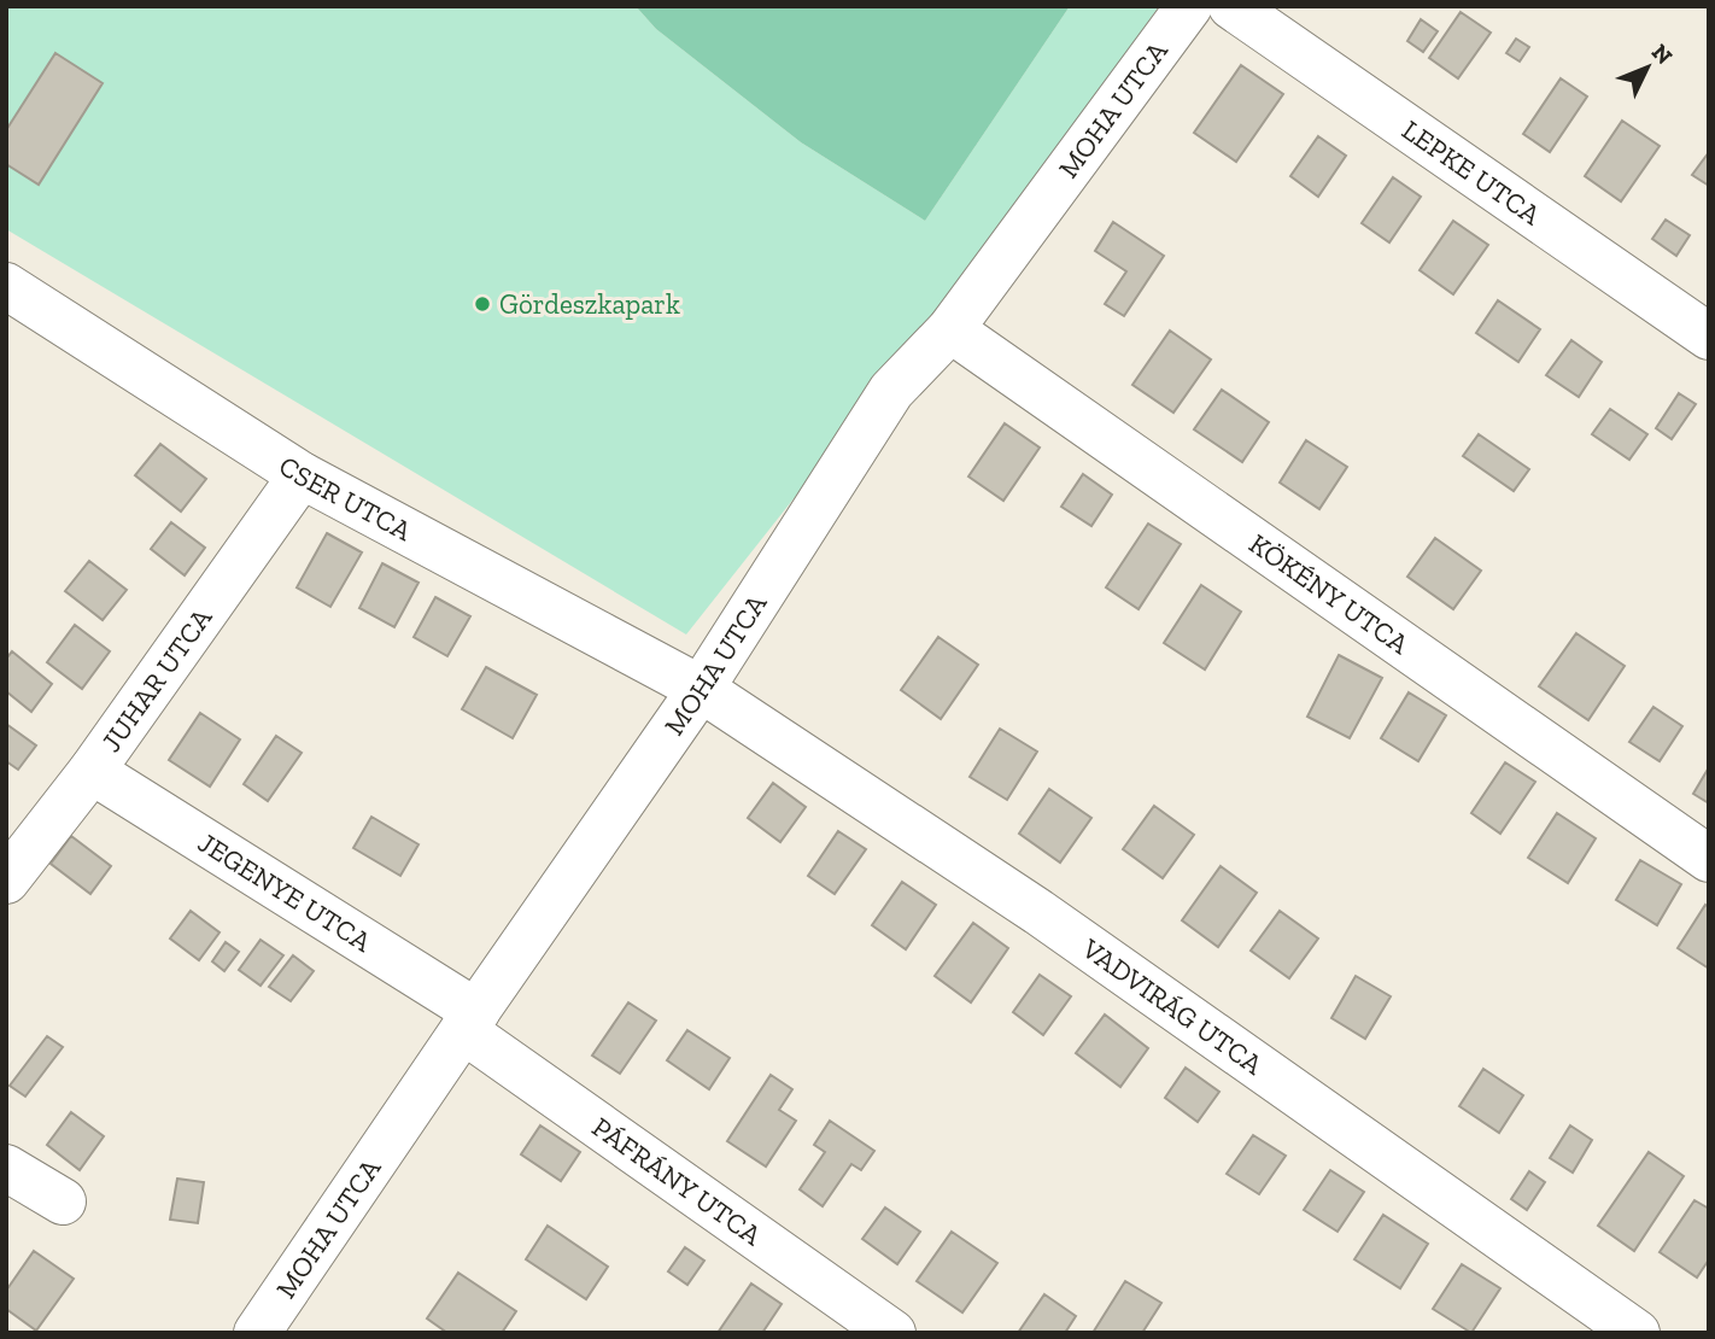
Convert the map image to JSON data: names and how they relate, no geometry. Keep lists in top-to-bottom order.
{
  "streets": {
    "street": [
      "MOHA UTCA",
      "LEPKE UTCA",
      "CSER UTCA",
      "KÖKÉNY UTCA",
      "JUHAR UTCA",
      "JEGENYE UTCA",
      "VADVIRÁG UTCA",
      "PÁFRÁNY UTCA"
    ]
  },
  "crossings": [
    ["MOHA UTCA", "CSER UTCA"],
    ["MOHA UTCA", "KÖKÉNY UTCA"],
    ["MOHA UTCA", "JEGENYE UTCA"],
    ["MOHA UTCA", "VADVIRÁG UTCA"],
    ["MOHA UTCA", "PÁFRÁNY UTCA"],
    ["CSER UTCA", "JUHAR UTCA"],
    ["CSER UTCA", "VADVIRÁG UTCA"],
    ["JUHAR UTCA", "JEGENYE UTCA"],
    ["JEGENYE UTCA", "PÁFRÁNY UTCA"]
  ],
  "places": ["Gördeszkapark"],
  "north": "top right"
}
